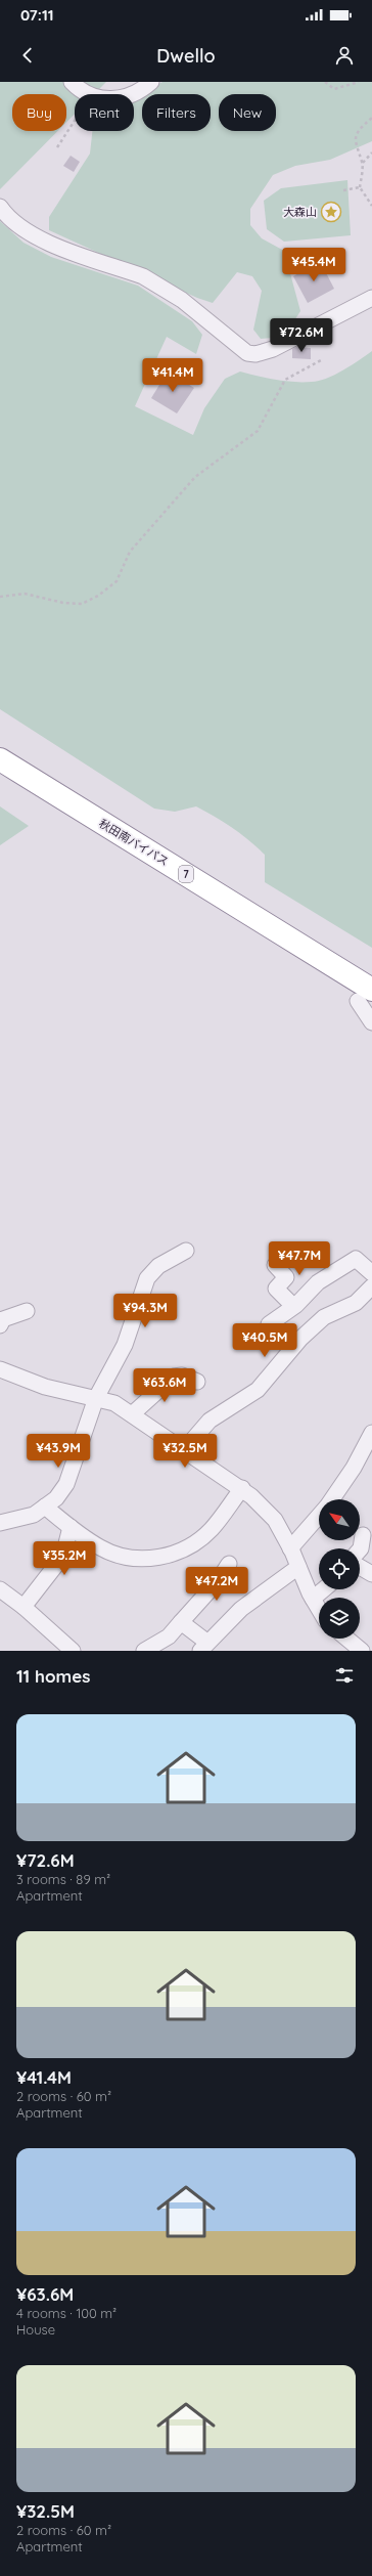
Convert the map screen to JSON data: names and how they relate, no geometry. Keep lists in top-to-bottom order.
{
  "streets": {
    "highway": ["秋田南バイパス", "7"]
  },
  "places": {
    "place": ["大森山"]
  },
  "north": "top left",
  "page": {
    "status": "07:11",
    "header": "Dwello",
    "chip": [
      "Buy",
      "Rent",
      "Filters",
      "New"
    ],
    "price": [
      "¥45.4M",
      "¥72.6M",
      "¥41.4M",
      "¥47.7M",
      "¥94.3M",
      "¥40.5M",
      "¥63.6M",
      "¥43.9M",
      "¥32.5M",
      "¥35.2M",
      "¥47.2M"
    ],
    "heading": "11 homes",
    "list": [
      {
        "name": "¥72.6M",
        "note": "3 rooms · 89 m² · Apartment"
      },
      {
        "name": "¥41.4M",
        "note": "2 rooms · 60 m² · Apartment"
      },
      {
        "name": "¥63.6M",
        "note": "4 rooms · 100 m² · House"
      },
      {
        "name": "¥32.5M",
        "note": "2 rooms · 60 m² · Apartment"
      }
    ]
  }
}
